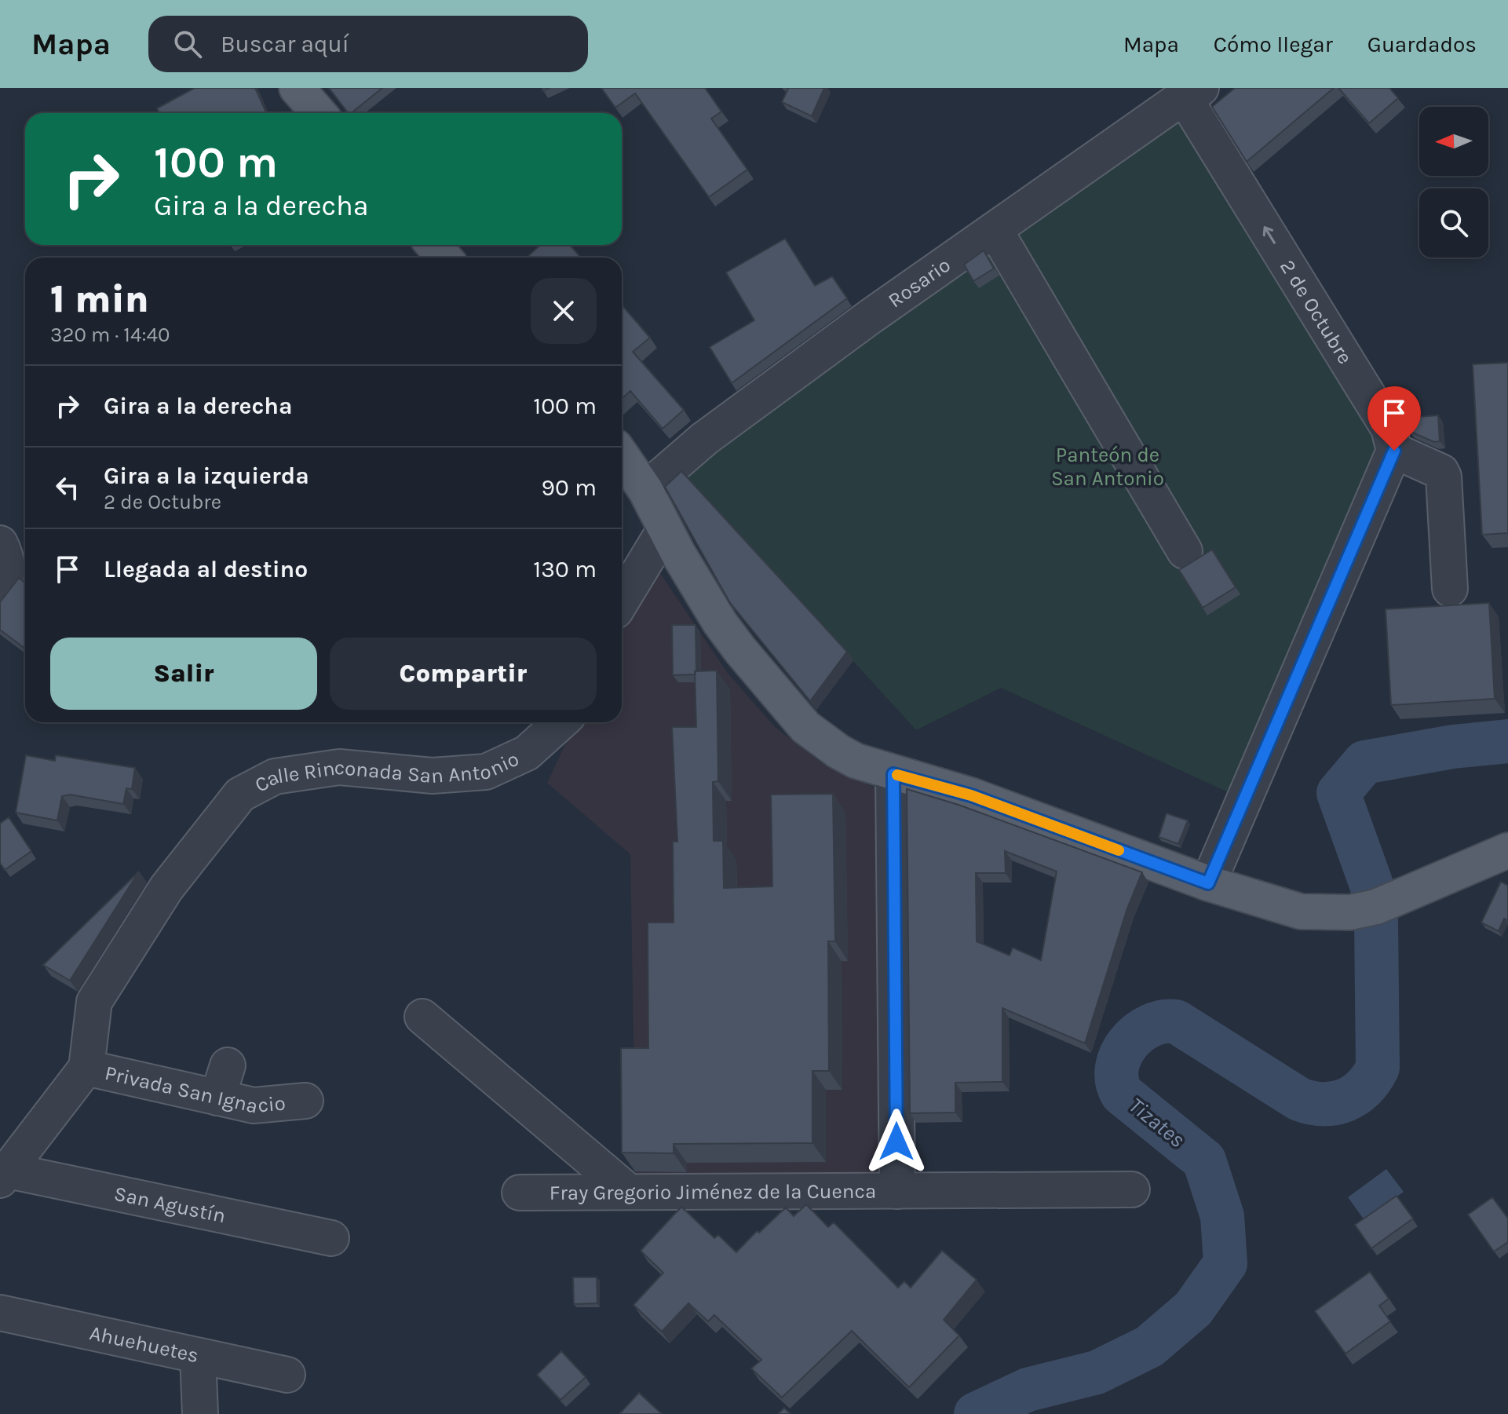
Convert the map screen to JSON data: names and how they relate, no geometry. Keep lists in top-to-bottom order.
{
  "streets": {
    "street": [
      "Rosario",
      "2 de Octubre",
      "Calle Rinconada San Antonio",
      "Privada San Ignacio",
      "Fray Gregorio Jiménez de la Cuenca",
      "San Agustín",
      "Ahuehuetes"
    ]
  },
  "crossings": [
    ["Rosario", "2 de Octubre"],
    ["Calle Rinconada San Antonio", "Privada San Ignacio"]
  ],
  "water": ["Tizates"],
  "parks": ["Panteón de San Antonio"],
  "north": "left",
  "page": {
    "header": "Mapa",
    "search": "Buscar aquí",
    "nav": ["Mapa", "Cómo llegar", "Guardados"],
    "turn": ["100 m", "Gira a la derecha"],
    "heading": ["1 min", "320 m · 14:40"],
    "list": [
      {
        "name": "Gira a la derecha",
        "value": "100 m"
      },
      {
        "name": "Gira a la izquierda",
        "note": "2 de Octubre",
        "value": "90 m"
      },
      {
        "name": "Llegada al destino",
        "value": "130 m"
      }
    ],
    "buttons": ["Salir", "Compartir"]
  }
}
